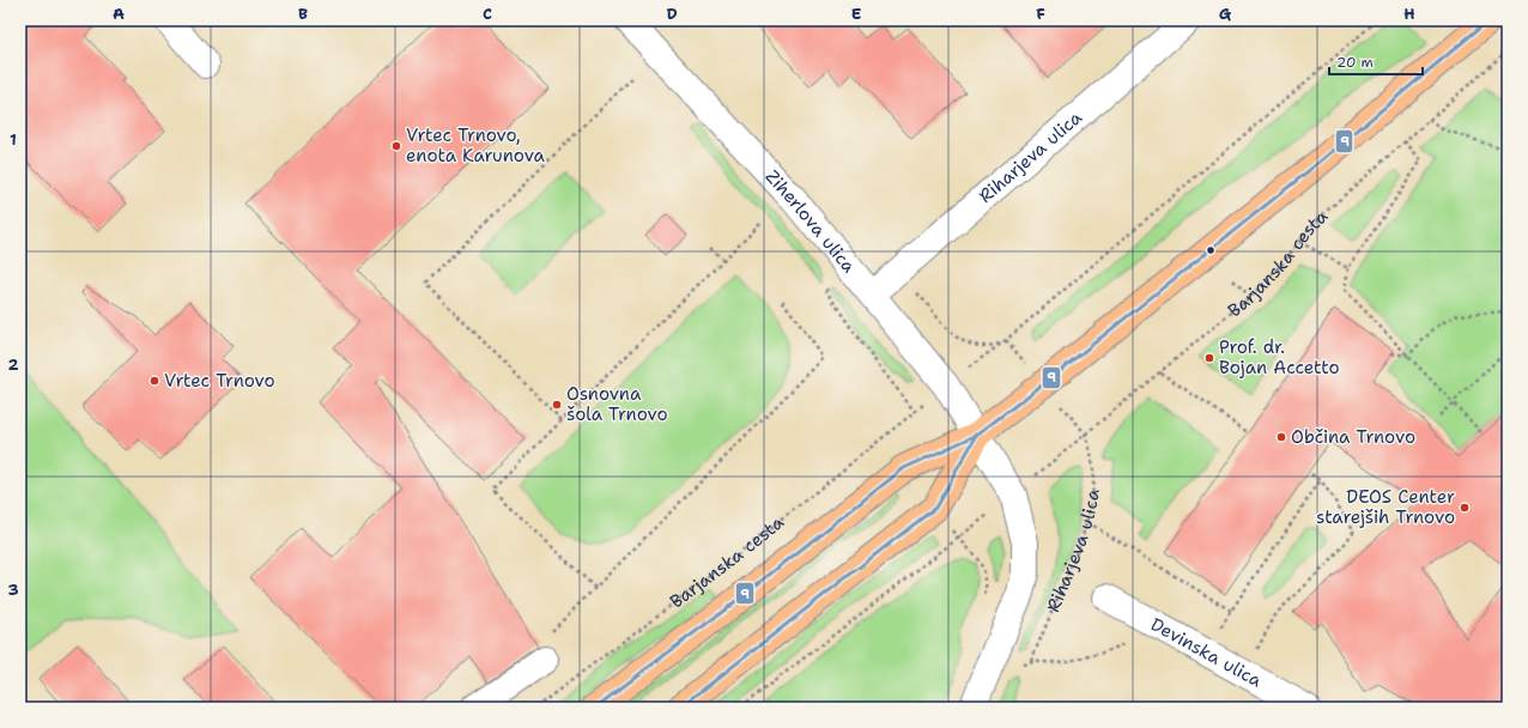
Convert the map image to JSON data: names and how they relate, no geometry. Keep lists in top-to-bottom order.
{
  "streets": {
    "main road": ["Barjanska cesta"],
    "street": ["Riharjeva ulica", "Ziherlova ulica", "Devinska ulica"]
  },
  "crossings": [
    ["Riharjeva ulica", "Ziherlova ulica"],
    ["Riharjeva ulica", "Barjanska cesta"],
    ["Riharjeva ulica", "Devinska ulica"],
    ["Ziherlova ulica", "Barjanska cesta"]
  ],
  "places": [
    "Vrtec Trnovo, enota Karunova",
    "Prof. dr. Bojan Accetto",
    "Vrtec Trnovo",
    "Osnovna šola Trnovo",
    "Občina Trnovo",
    "DEOS Center starejših Trnovo"
  ],
  "lines": ["transit line 9"],
  "scale_bar": "20 m",
  "grid": {
    "columns": [
      "A",
      "B",
      "C",
      "D",
      "E",
      "F",
      "G",
      "H"
    ],
    "rows": ["1", "2", "3"]
  }
}
